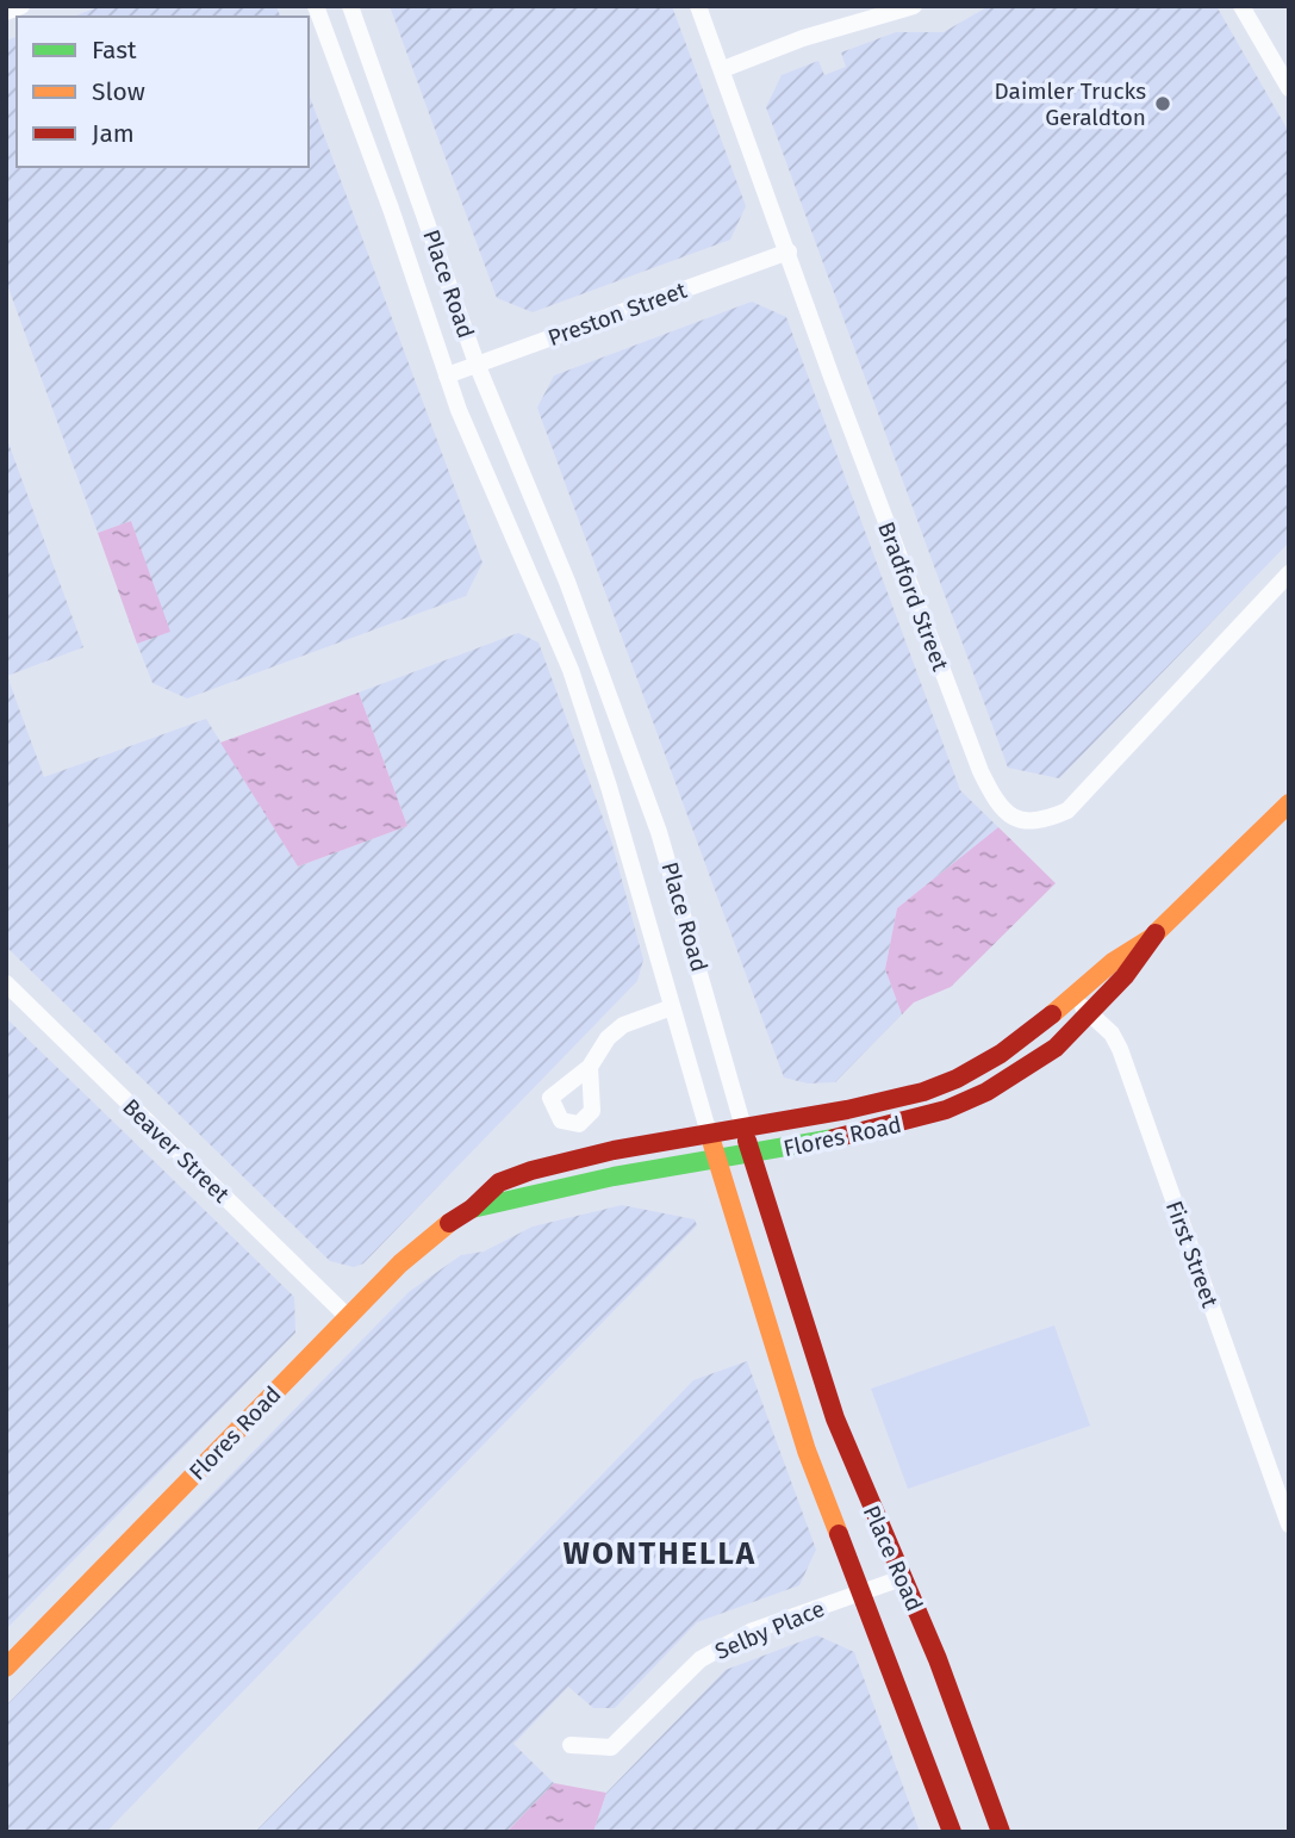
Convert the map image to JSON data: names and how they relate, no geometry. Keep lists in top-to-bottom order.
{
  "streets": {
    "main road": ["Place Road", "Flores Road"],
    "street": [
      "Preston Street",
      "Bradford Street",
      "Beaver Street",
      "First Street",
      "Selby Place"
    ]
  },
  "crossings": [
    ["Place Road", "Preston Street"],
    ["Place Road", "Flores Road"],
    ["Place Road", "Selby Place"],
    ["Preston Street", "Bradford Street"],
    ["Flores Road", "Beaver Street"],
    ["Flores Road", "First Street"]
  ],
  "districts": ["WONTHELLA"],
  "places": ["Daimler Trucks Geraldton"],
  "legend": ["Fast", "Slow", "Jam"]
}
